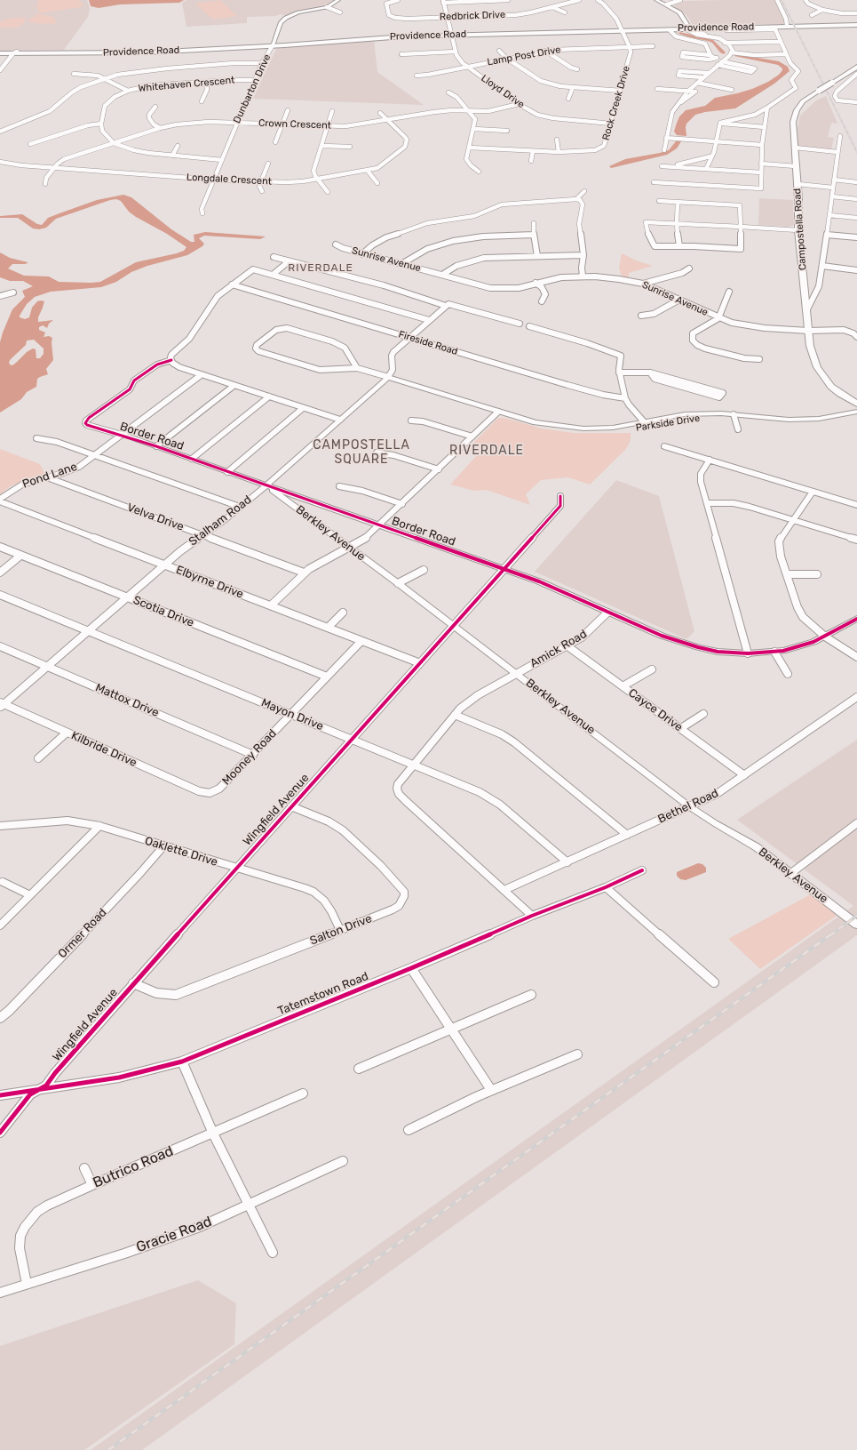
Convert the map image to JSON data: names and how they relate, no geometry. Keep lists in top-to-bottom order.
{
  "streets": {
    "main road": ["Providence Road", "Campostella Road"],
    "street": [
      "Redbrick Drive",
      "Lamp Post Drive",
      "Whitehaven Crescent",
      "Dunbarton Drive",
      "Lloyd Drive",
      "Rock Creek Drive",
      "Crown Crescent",
      "Longdale Crescent",
      "Sunrise Avenue",
      "Fireside Road",
      "Parkside Drive",
      "Border Road",
      "Pond Lane",
      "Velva Drive",
      "Stalham Road",
      "Berkley Avenue",
      "Elbyrne Drive",
      "Scotia Drive",
      "Amick Road",
      "Mattox Drive",
      "Cayce Drive",
      "Mayon Drive",
      "Kilbride Drive",
      "Mooney Road",
      "Bethel Road",
      "Wingfield Avenue",
      "Oaklette Drive",
      "Salton Drive",
      "Ormer Road",
      "Tatemstown Road",
      "Butrico Road",
      "Gracie Road"
    ]
  },
  "crossings": [
    ["Redbrick Drive", "Lloyd Drive"],
    ["Providence Road", "Dunbarton Drive"],
    ["Providence Road", "Lloyd Drive"],
    ["Lamp Post Drive", "Lloyd Drive"],
    ["Lamp Post Drive", "Rock Creek Drive"],
    ["Whitehaven Crescent", "Dunbarton Drive"],
    ["Dunbarton Drive", "Crown Crescent"],
    ["Dunbarton Drive", "Longdale Crescent"],
    ["Lloyd Drive", "Rock Creek Drive"],
    ["Lloyd Drive", "Crown Crescent"],
    ["Crown Crescent", "Longdale Crescent"],
    ["Campostella Road", "Sunrise Avenue"],
    ["Parkside Drive", "Stalham Road"],
    ["Border Road", "Pond Lane"],
    ["Border Road", "Stalham Road"],
    ["Border Road", "Berkley Avenue"],
    ["Border Road", "Amick Road"],
    ["Border Road", "Wingfield Avenue"],
    ["Pond Lane", "Velva Drive"],
    ["Velva Drive", "Stalham Road"],
    ["Stalham Road", "Berkley Avenue"],
    ["Stalham Road", "Elbyrne Drive"],
    ["Stalham Road", "Scotia Drive"],
    ["Stalham Road", "Mattox Drive"],
    ["Stalham Road", "Mayon Drive"],
    ["Stalham Road", "Kilbride Drive"],
    ["Berkley Avenue", "Amick Road"],
    ["Berkley Avenue", "Bethel Road"],
    ["Berkley Avenue", "Wingfield Avenue"],
    ["Elbyrne Drive", "Mooney Road"],
    ["Elbyrne Drive", "Wingfield Avenue"],
    ["Scotia Drive", "Mooney Road"],
    ["Amick Road", "Cayce Drive"],
    ["Amick Road", "Mayon Drive"],
    ["Amick Road", "Bethel Road"],
    ["Amick Road", "Tatemstown Road"],
    ["Mattox Drive", "Mooney Road"],
    ["Cayce Drive", "Bethel Road"],
    ["Mayon Drive", "Mooney Road"],
    ["Mayon Drive", "Bethel Road"],
    ["Mayon Drive", "Wingfield Avenue"],
    ["Kilbride Drive", "Mooney Road"],
    ["Wingfield Avenue", "Oaklette Drive"],
    ["Wingfield Avenue", "Salton Drive"],
    ["Wingfield Avenue", "Tatemstown Road"],
    ["Oaklette Drive", "Salton Drive"],
    ["Oaklette Drive", "Ormer Road"],
    ["Butrico Road", "Gracie Road"]
  ],
  "districts": ["RIVERDALE", "CAMPOSTELLA SQUARE", "RIVERDALE"]
}
